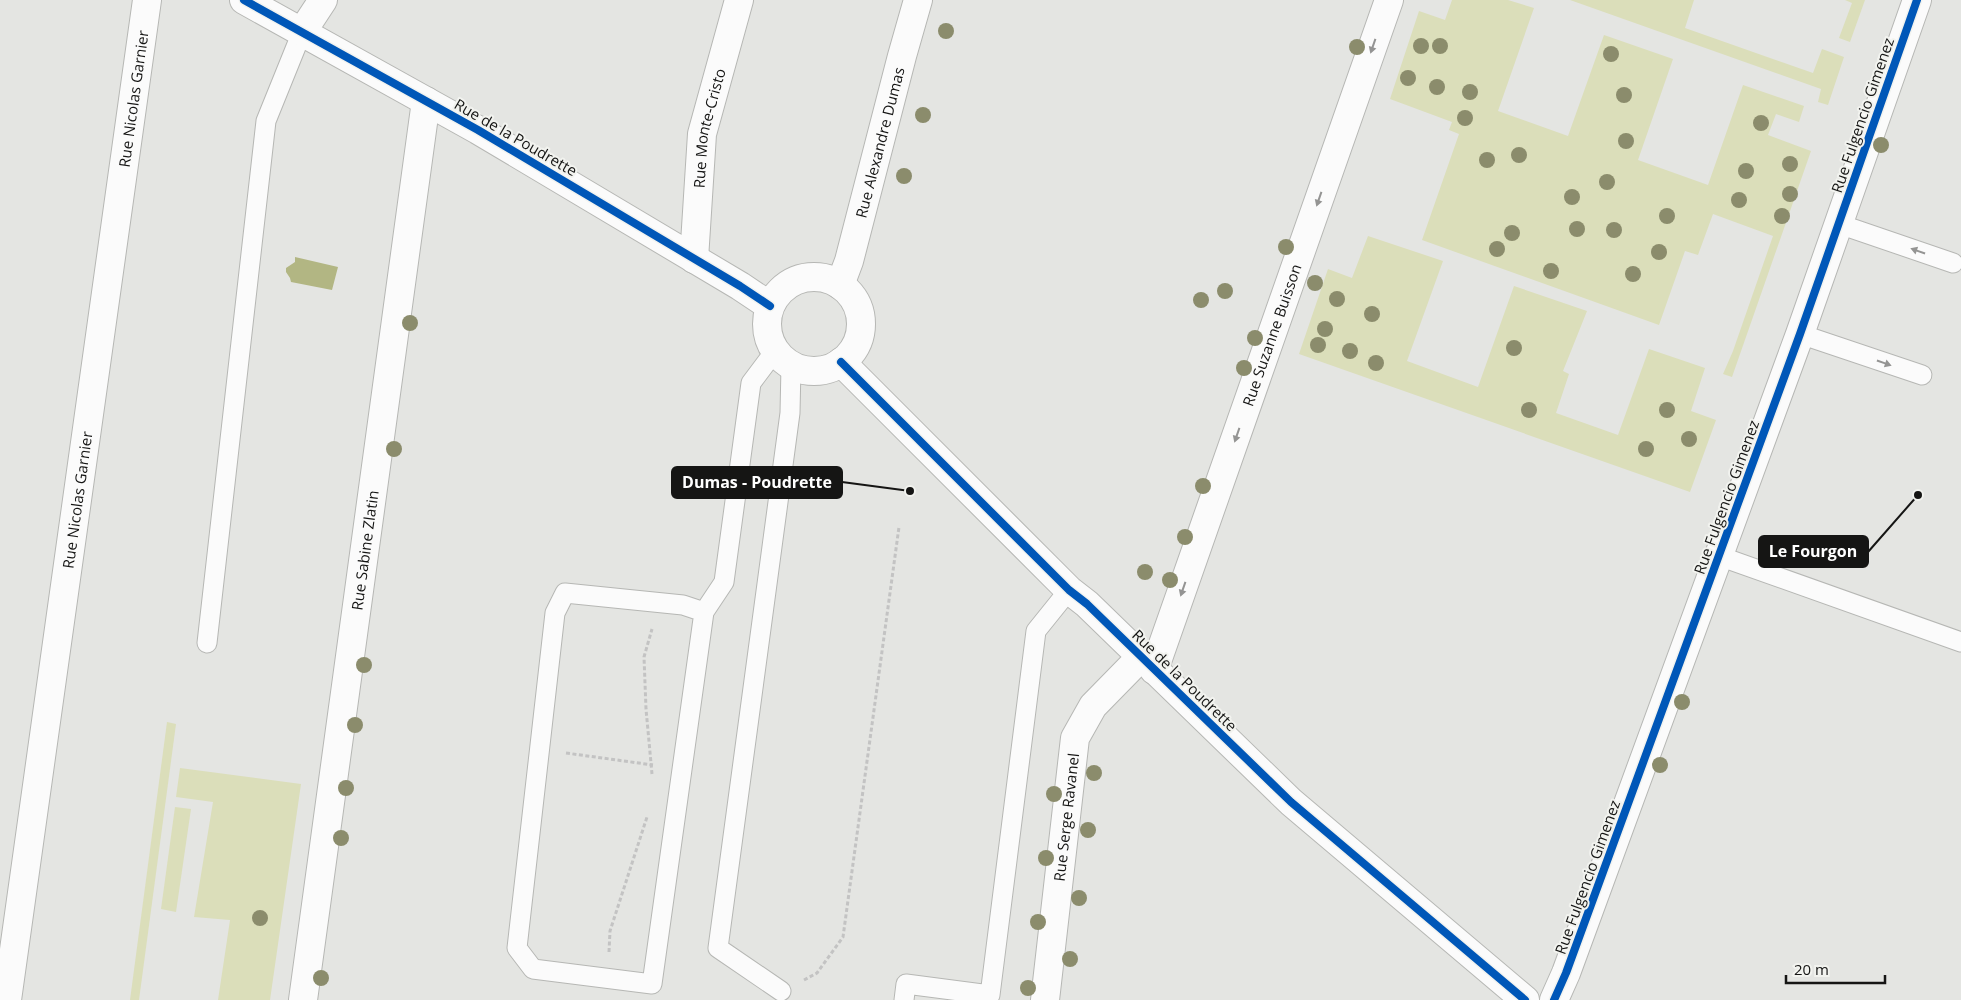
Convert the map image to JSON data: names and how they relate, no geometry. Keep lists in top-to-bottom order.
{
  "streets": {
    "street": [
      "Rue Nicolas Garnier",
      "Rue Fulgencio Gimenez",
      "Rue Monte-Cristo",
      "Rue de la Poudrette",
      "Rue Alexandre Dumas",
      "Rue Suzanne Buisson",
      "Rue Sabine Zlatin",
      "Rue Serge Ravanel"
    ]
  },
  "crossings": [
    ["Rue Monte-Cristo", "Rue de la Poudrette"],
    ["Rue de la Poudrette", "Rue Alexandre Dumas"],
    ["Rue de la Poudrette", "Rue Suzanne Buisson"],
    ["Rue de la Poudrette", "Rue Sabine Zlatin"],
    ["Rue de la Poudrette", "Rue Serge Ravanel"],
    ["Rue Suzanne Buisson", "Rue Serge Ravanel"]
  ],
  "one_way": ["Rue Suzanne Buisson"],
  "places": ["Dumas - Poudrette", "Le Fourgon"],
  "scale_bar": "20 m"
}
